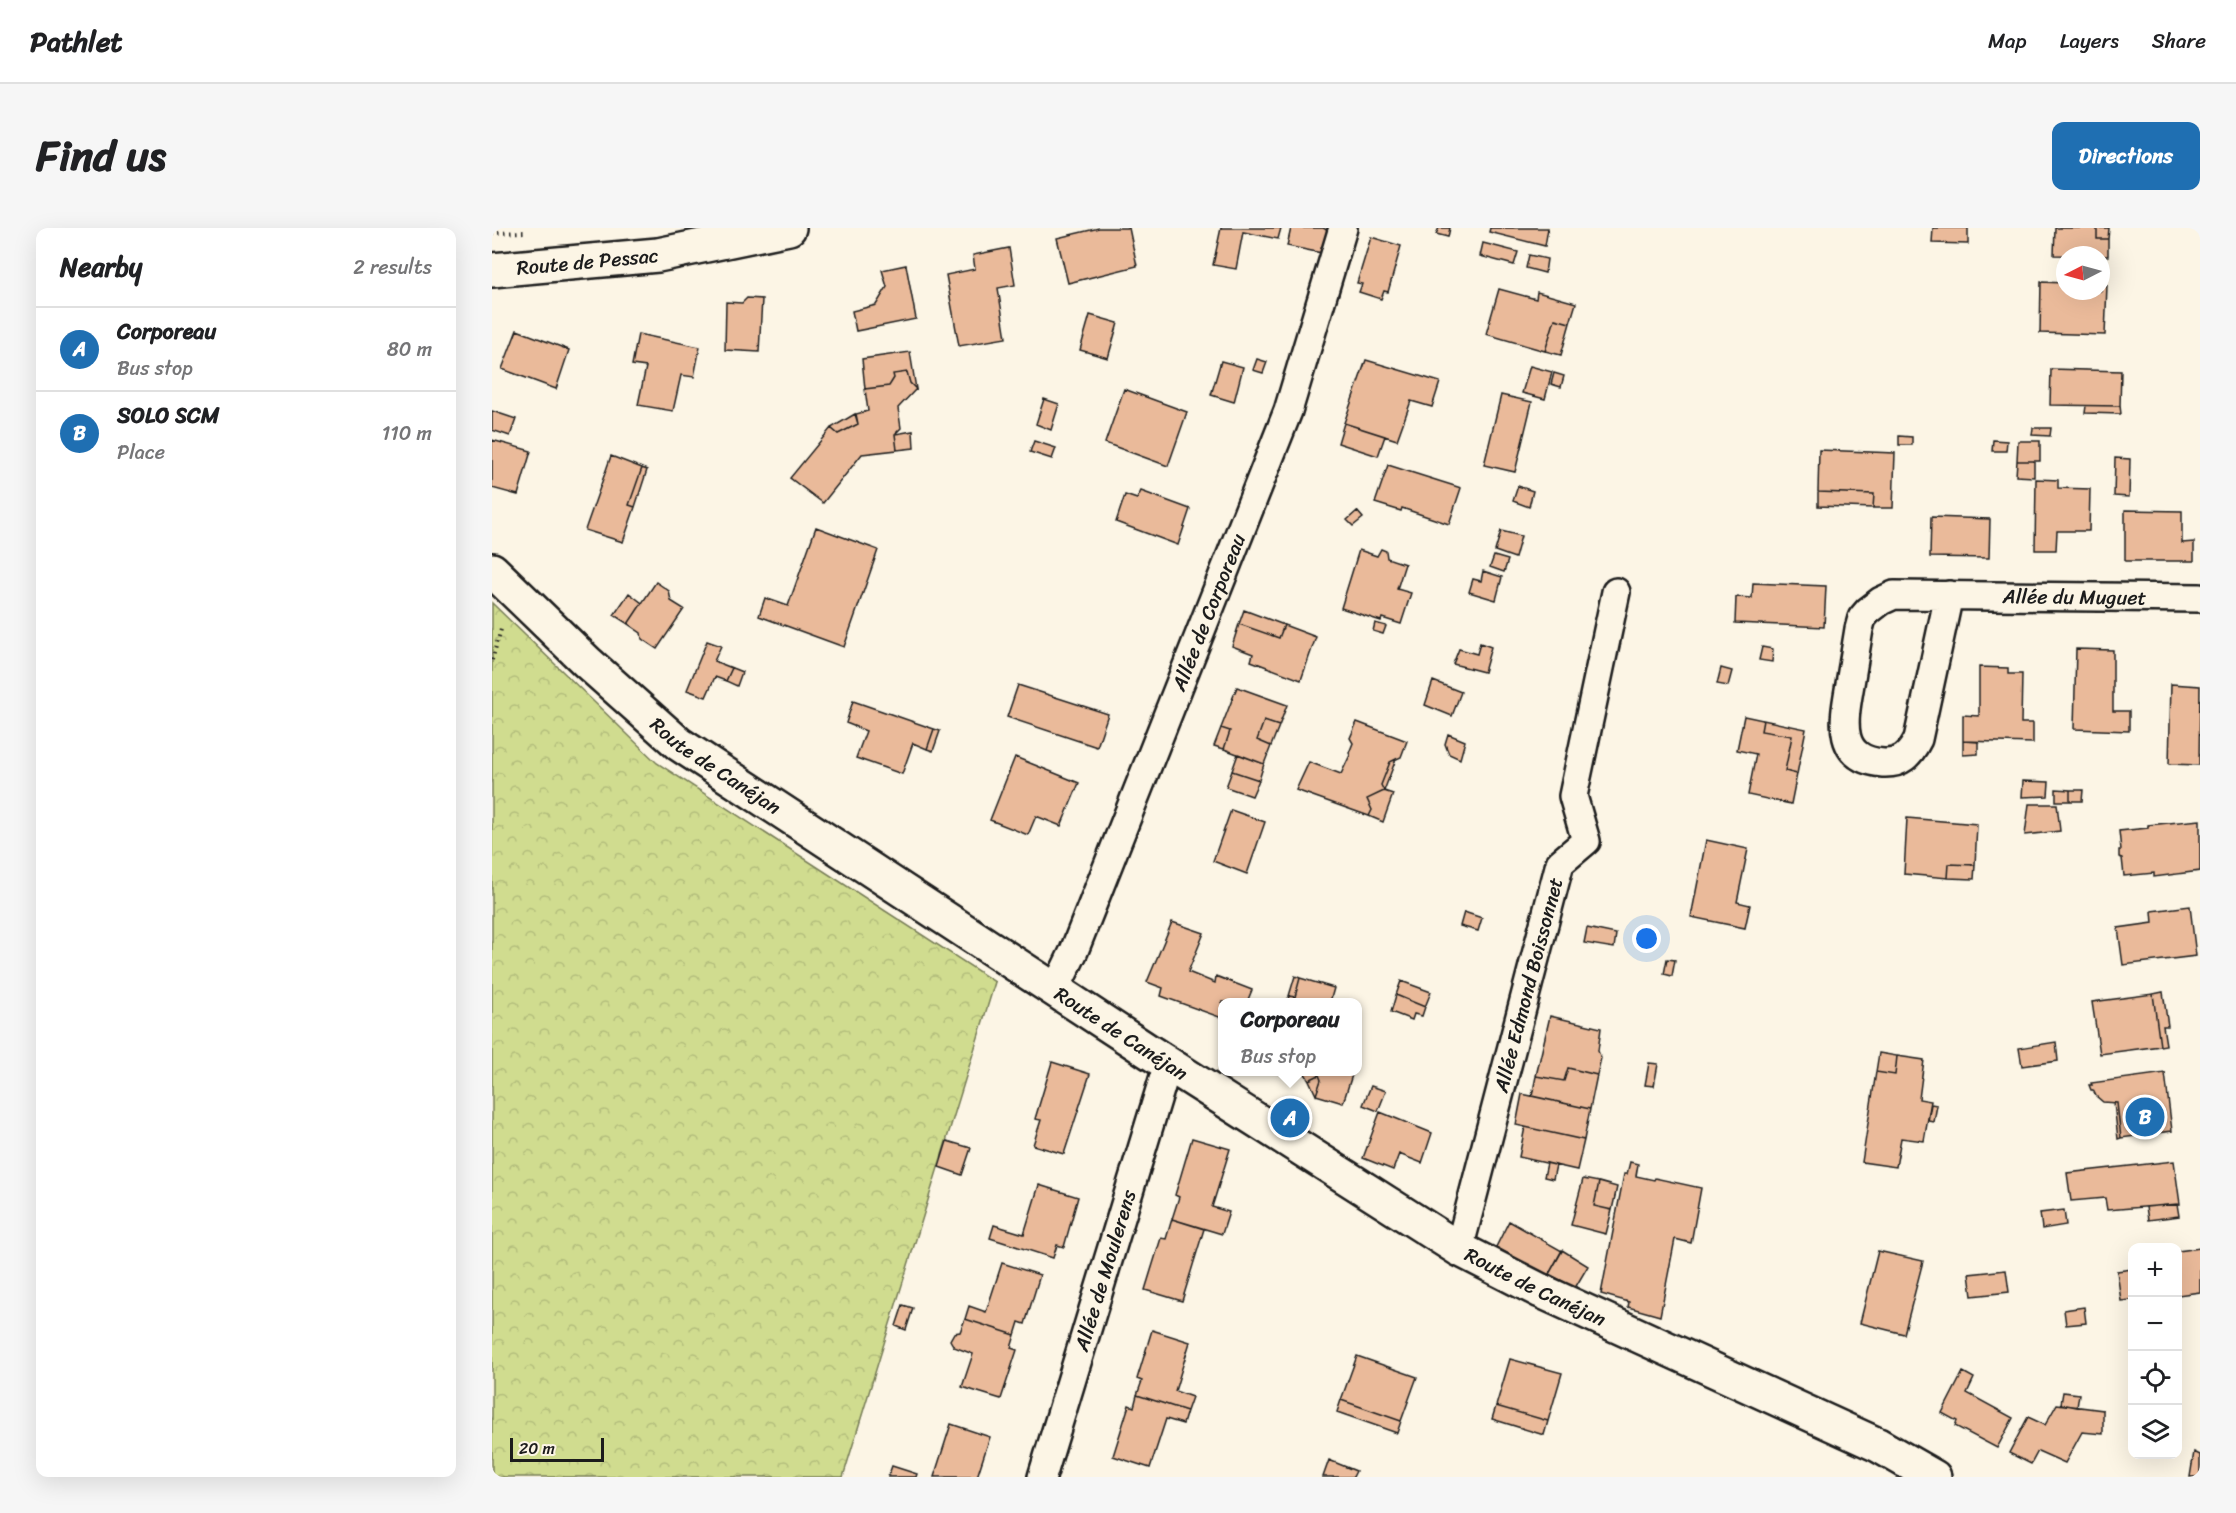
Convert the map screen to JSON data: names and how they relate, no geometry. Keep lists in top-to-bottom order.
{
  "streets": {
    "street": [
      "Route de Pessac",
      "Allée du Muguet",
      "Allée de Corporeau",
      "Route de Canéjan",
      "Allée Edmond Boissonnet",
      "Allée de Moulerens"
    ]
  },
  "crossings": [
    ["Allée de Corporeau", "Route de Canéjan"],
    ["Route de Canéjan", "Allée Edmond Boissonnet"],
    ["Route de Canéjan", "Allée de Moulerens"]
  ],
  "scale_bar": "20 m",
  "north": "left",
  "page": {
    "header": "Pathlet",
    "nav": ["Map", "Layers", "Share"],
    "title": "Find us",
    "buttons": "Directions",
    "heading": ["Nearby", "2 results"],
    "list": [
      {
        "mark": "A",
        "name": "Corporeau",
        "note": "Bus stop",
        "value": "80 m"
      },
      {
        "mark": "B",
        "name": "SOLO SCM",
        "note": "Place",
        "value": "110 m"
      }
    ],
    "popup": ["Corporeau", "Bus stop"],
    "pins": ["B", "A"],
    "map_buttons": ["+", "−"],
    "scale": "20 m"
  }
}
